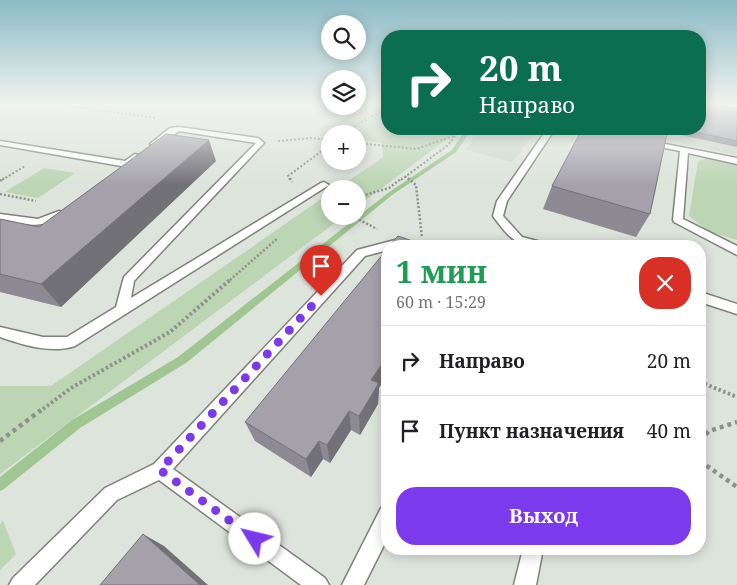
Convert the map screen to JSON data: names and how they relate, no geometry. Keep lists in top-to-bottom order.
{
  "page": {
    "map_buttons": ["+", "−"],
    "turn": ["20 m", "Направо"],
    "heading": ["1 мин", "60 m · 15:29"],
    "list": [
      {
        "name": "Направо",
        "value": "20 m"
      },
      {
        "name": "Пункт назначения",
        "value": "40 m"
      }
    ],
    "buttons": "Выход"
  }
}
